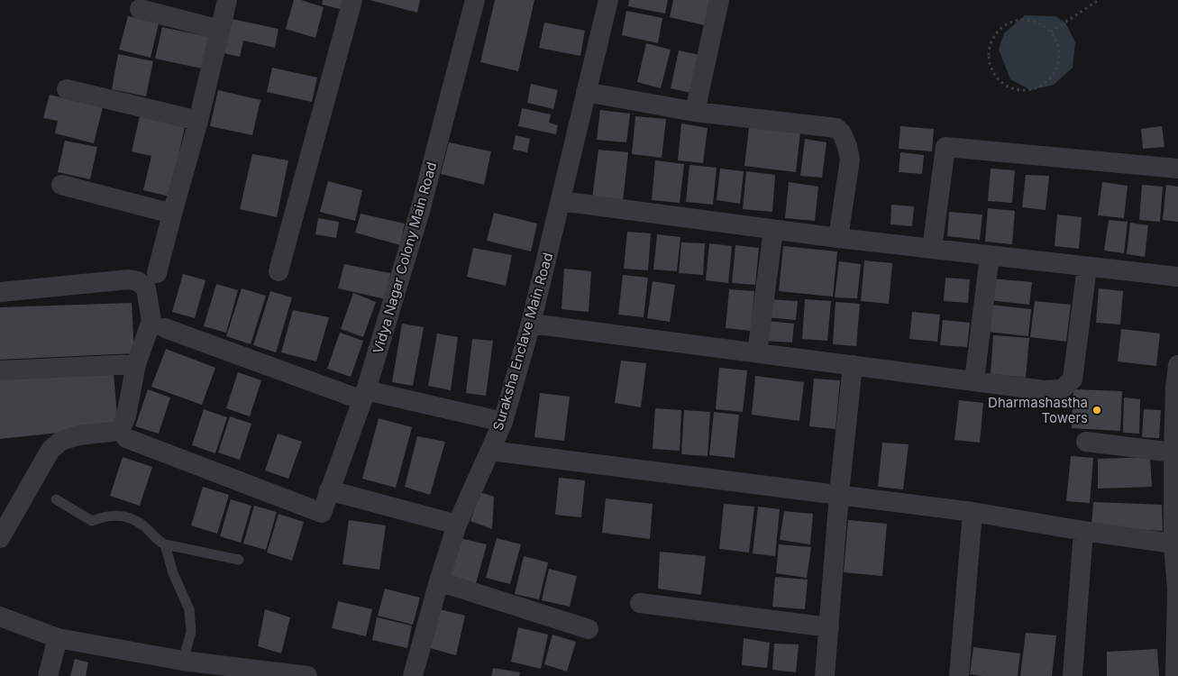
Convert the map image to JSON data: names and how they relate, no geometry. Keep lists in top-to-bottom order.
{
  "streets": {
    "street": ["Vidya Nagar Colony Main Road", "Suraksha Enclave Main Road"]
  },
  "places": ["Dharmashastha Towers"]
}
